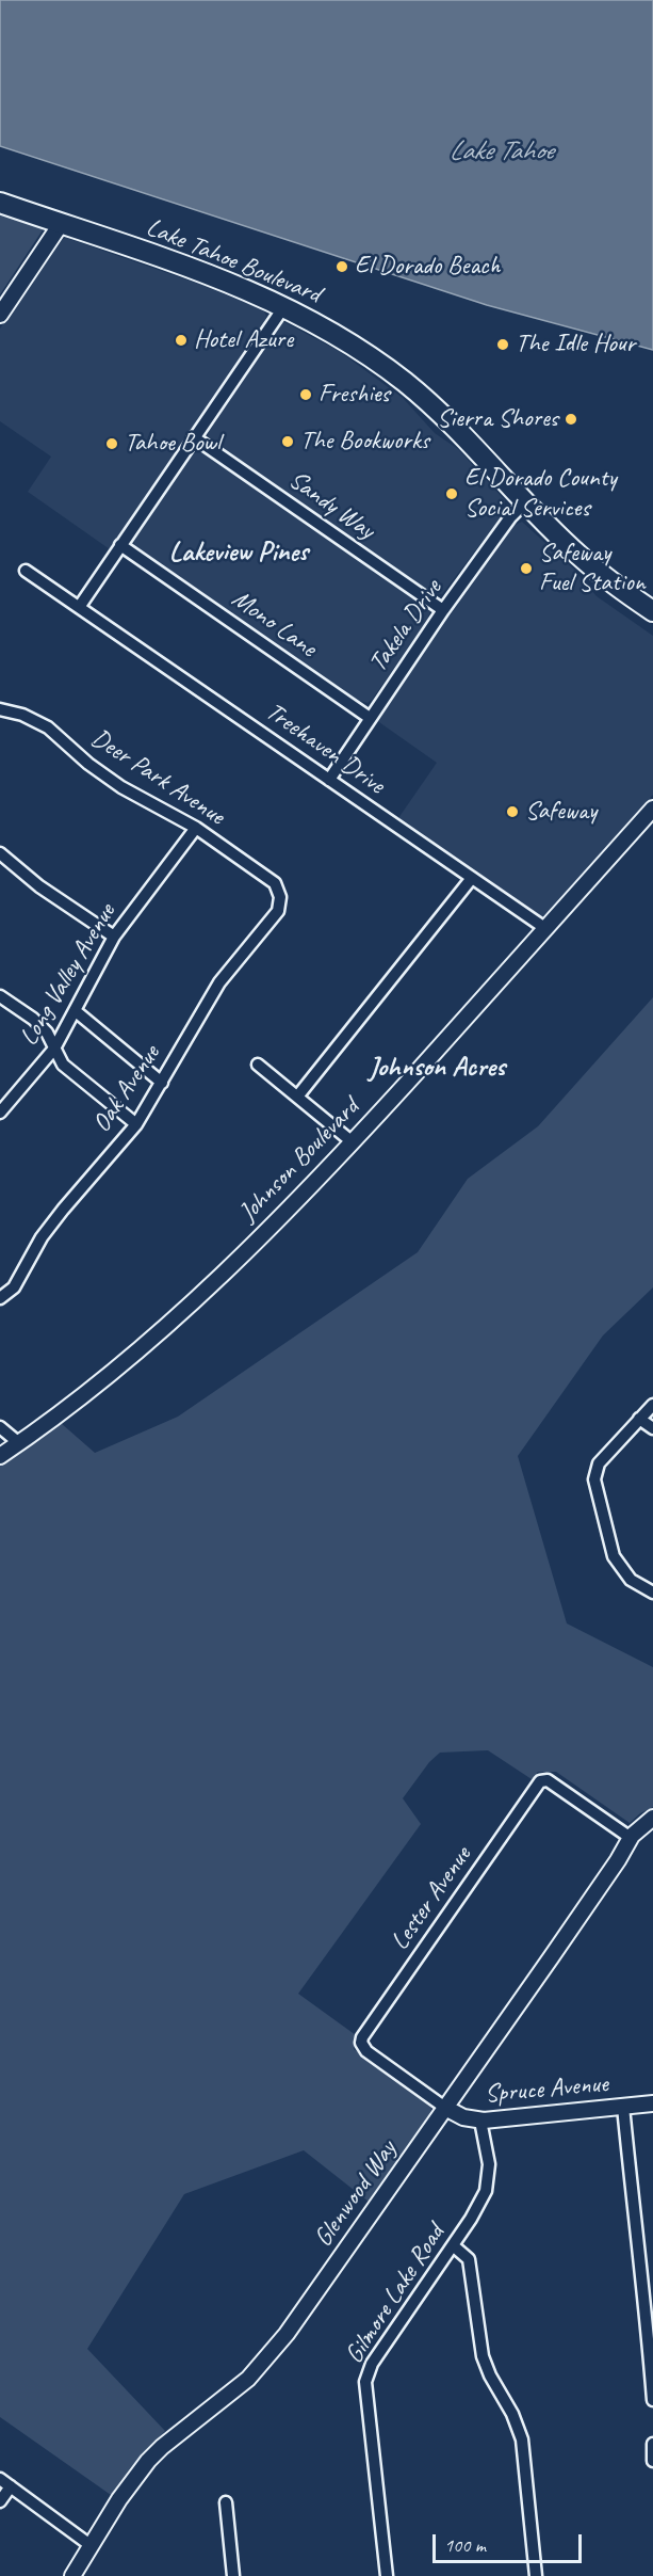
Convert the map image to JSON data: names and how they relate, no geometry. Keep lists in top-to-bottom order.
{
  "streets": {
    "highway": ["Lake Tahoe Boulevard"],
    "street": [
      "Sandy Way",
      "Mono Lane",
      "Takela Drive",
      "Treehaven Drive",
      "Deer Park Avenue",
      "Long Valley Avenue",
      "Oak Avenue",
      "Johnson Boulevard",
      "Lester Avenue",
      "Spruce Avenue",
      "Glenwood Way",
      "Gilmore Lake Road"
    ]
  },
  "crossings": [
    ["Lake Tahoe Boulevard", "Takela Drive"],
    ["Sandy Way", "Takela Drive"],
    ["Mono Lane", "Takela Drive"],
    ["Takela Drive", "Treehaven Drive"],
    ["Treehaven Drive", "Johnson Boulevard"],
    ["Deer Park Avenue", "Long Valley Avenue"],
    ["Deer Park Avenue", "Oak Avenue"],
    ["Lester Avenue", "Spruce Avenue"],
    ["Lester Avenue", "Glenwood Way"],
    ["Spruce Avenue", "Glenwood Way"],
    ["Spruce Avenue", "Gilmore Lake Road"]
  ],
  "districts": ["Lakeview Pines", "Johnson Acres"],
  "water": ["Lake Tahoe"],
  "places": [
    "El Dorado Beach",
    "Hotel Azure",
    "The Idle Hour",
    "Freshies",
    "Sierra Shores",
    "The Bookworks",
    "Tahoe Bowl",
    "El Dorado County Social Services",
    "Safeway Fuel Station",
    "Safeway"
  ],
  "scale_bar": "100 m"
}
